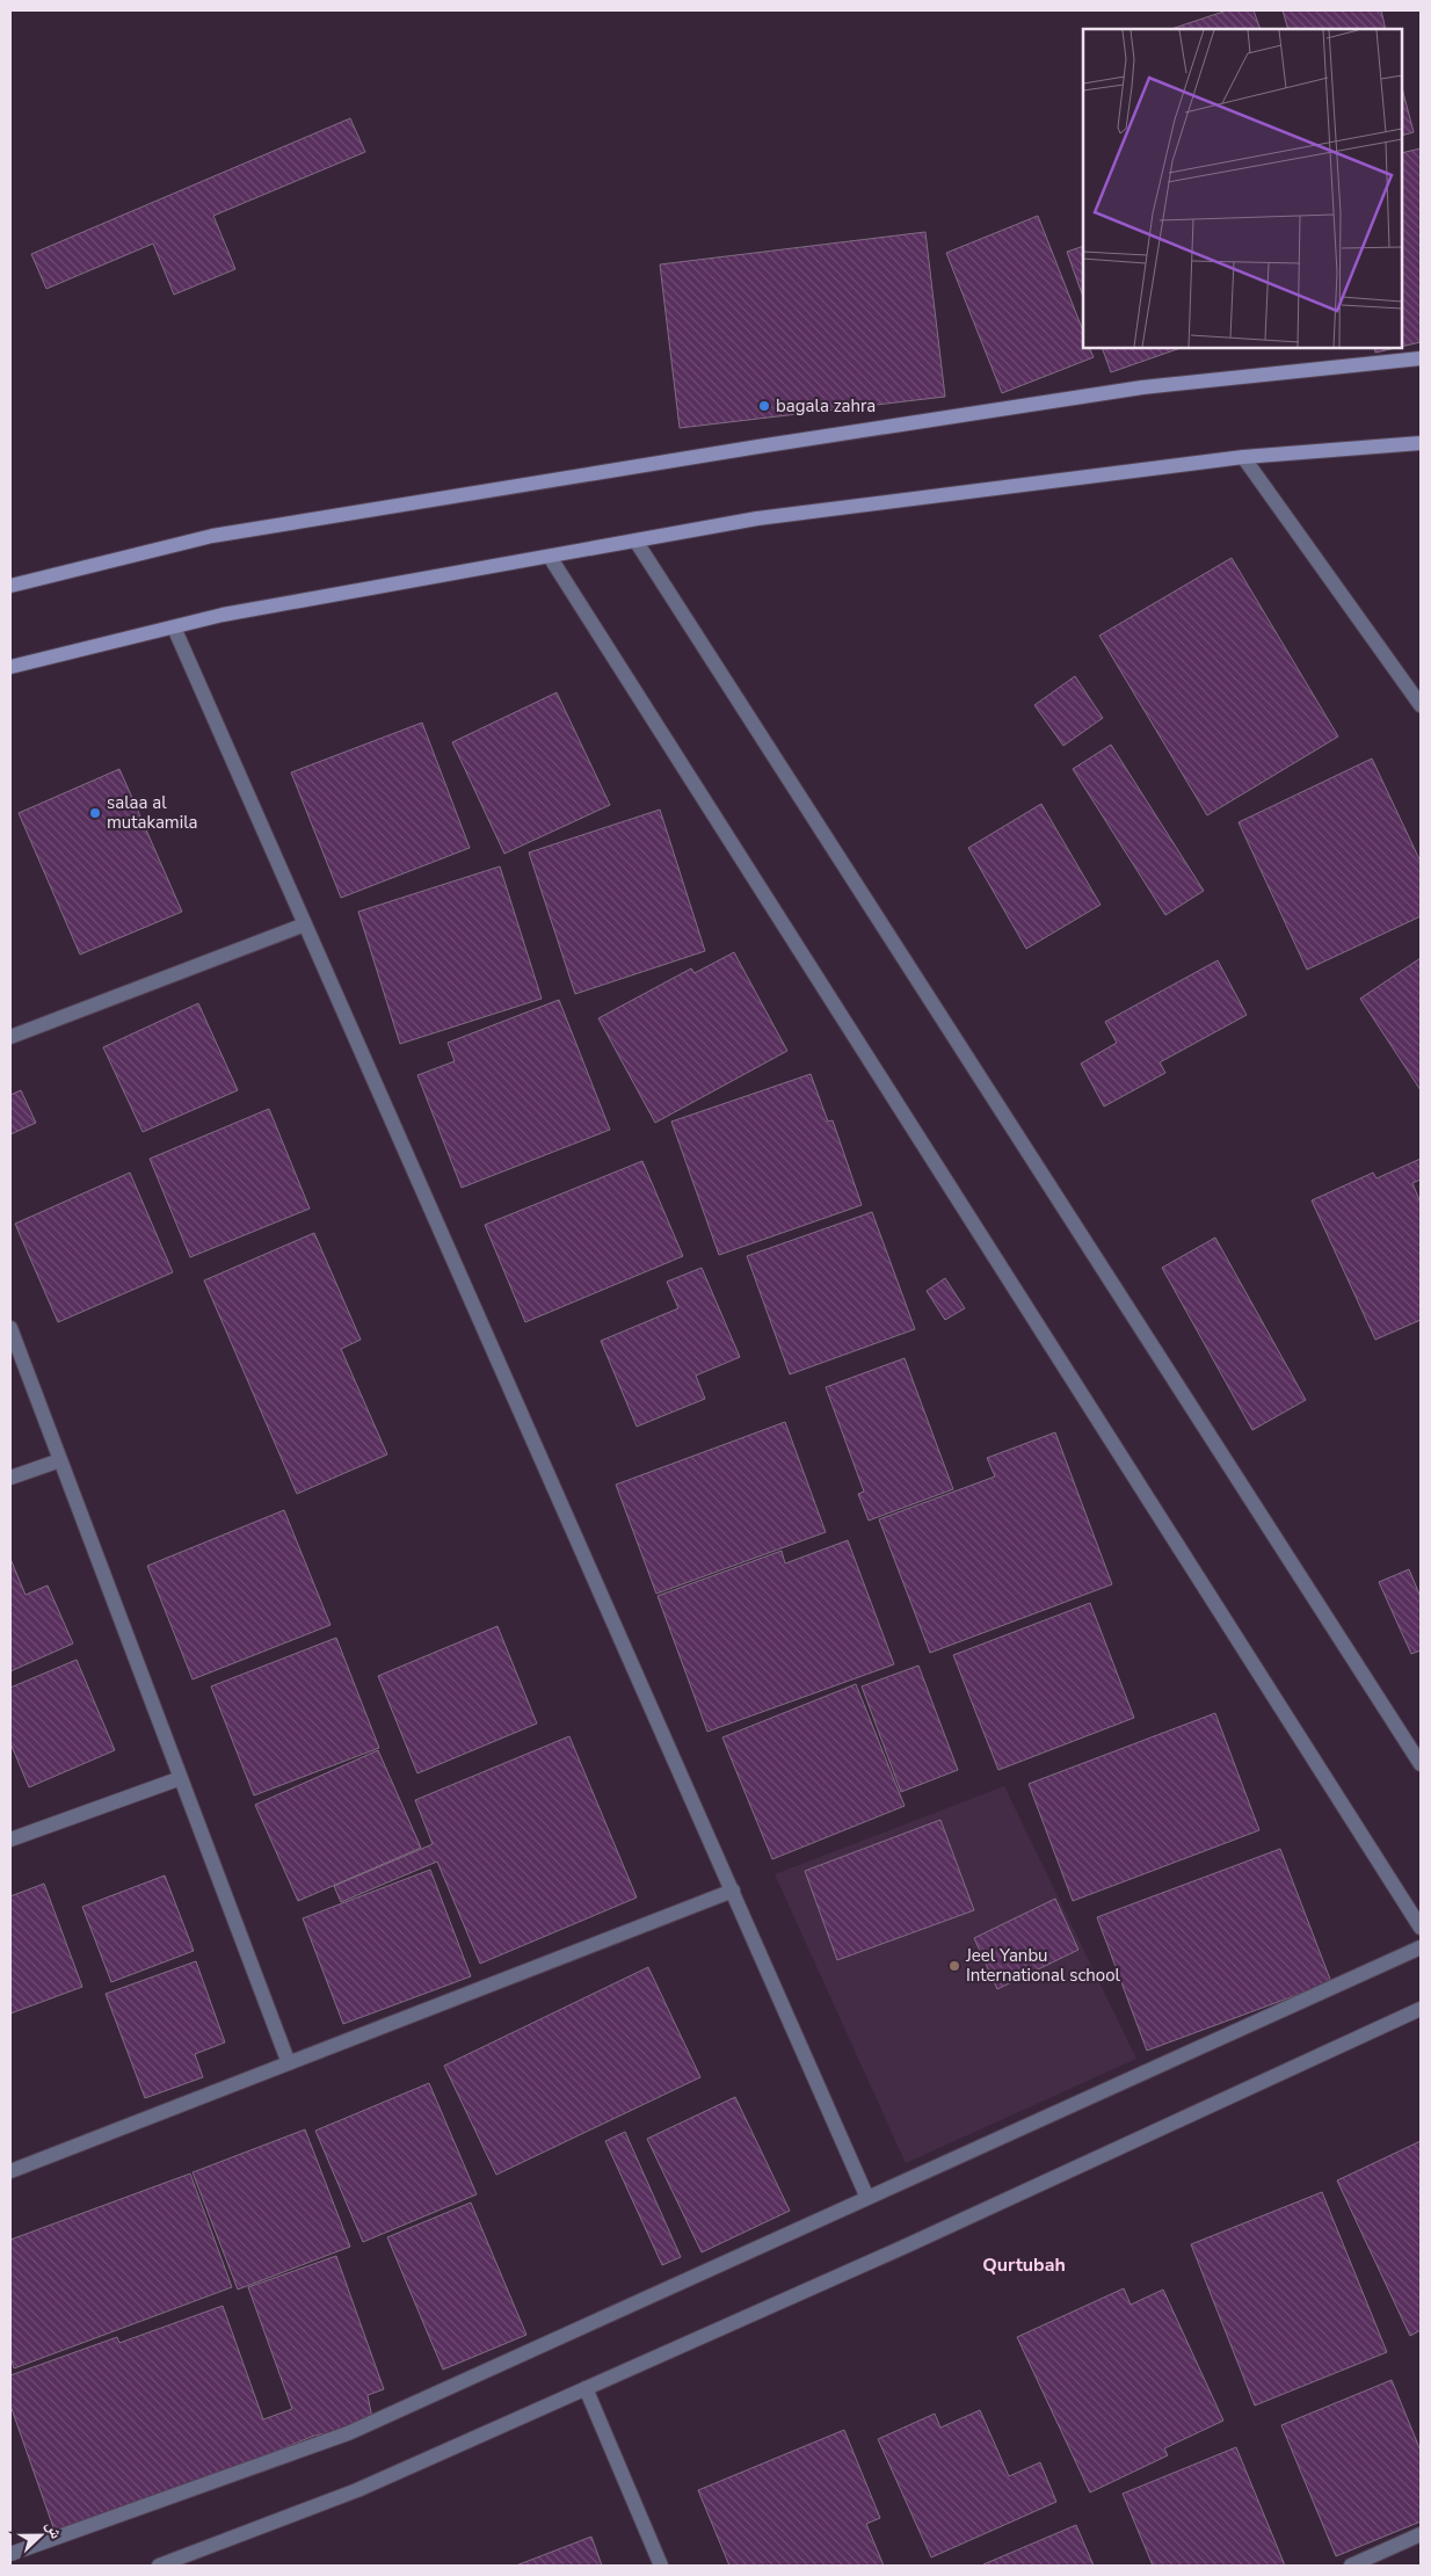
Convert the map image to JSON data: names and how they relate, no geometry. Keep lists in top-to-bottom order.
{
  "districts": ["Qurtubah"],
  "places": ["bagala zahra", "salaa al mutakamila", "Jeel Yanbu International school"],
  "north": "right"
}
